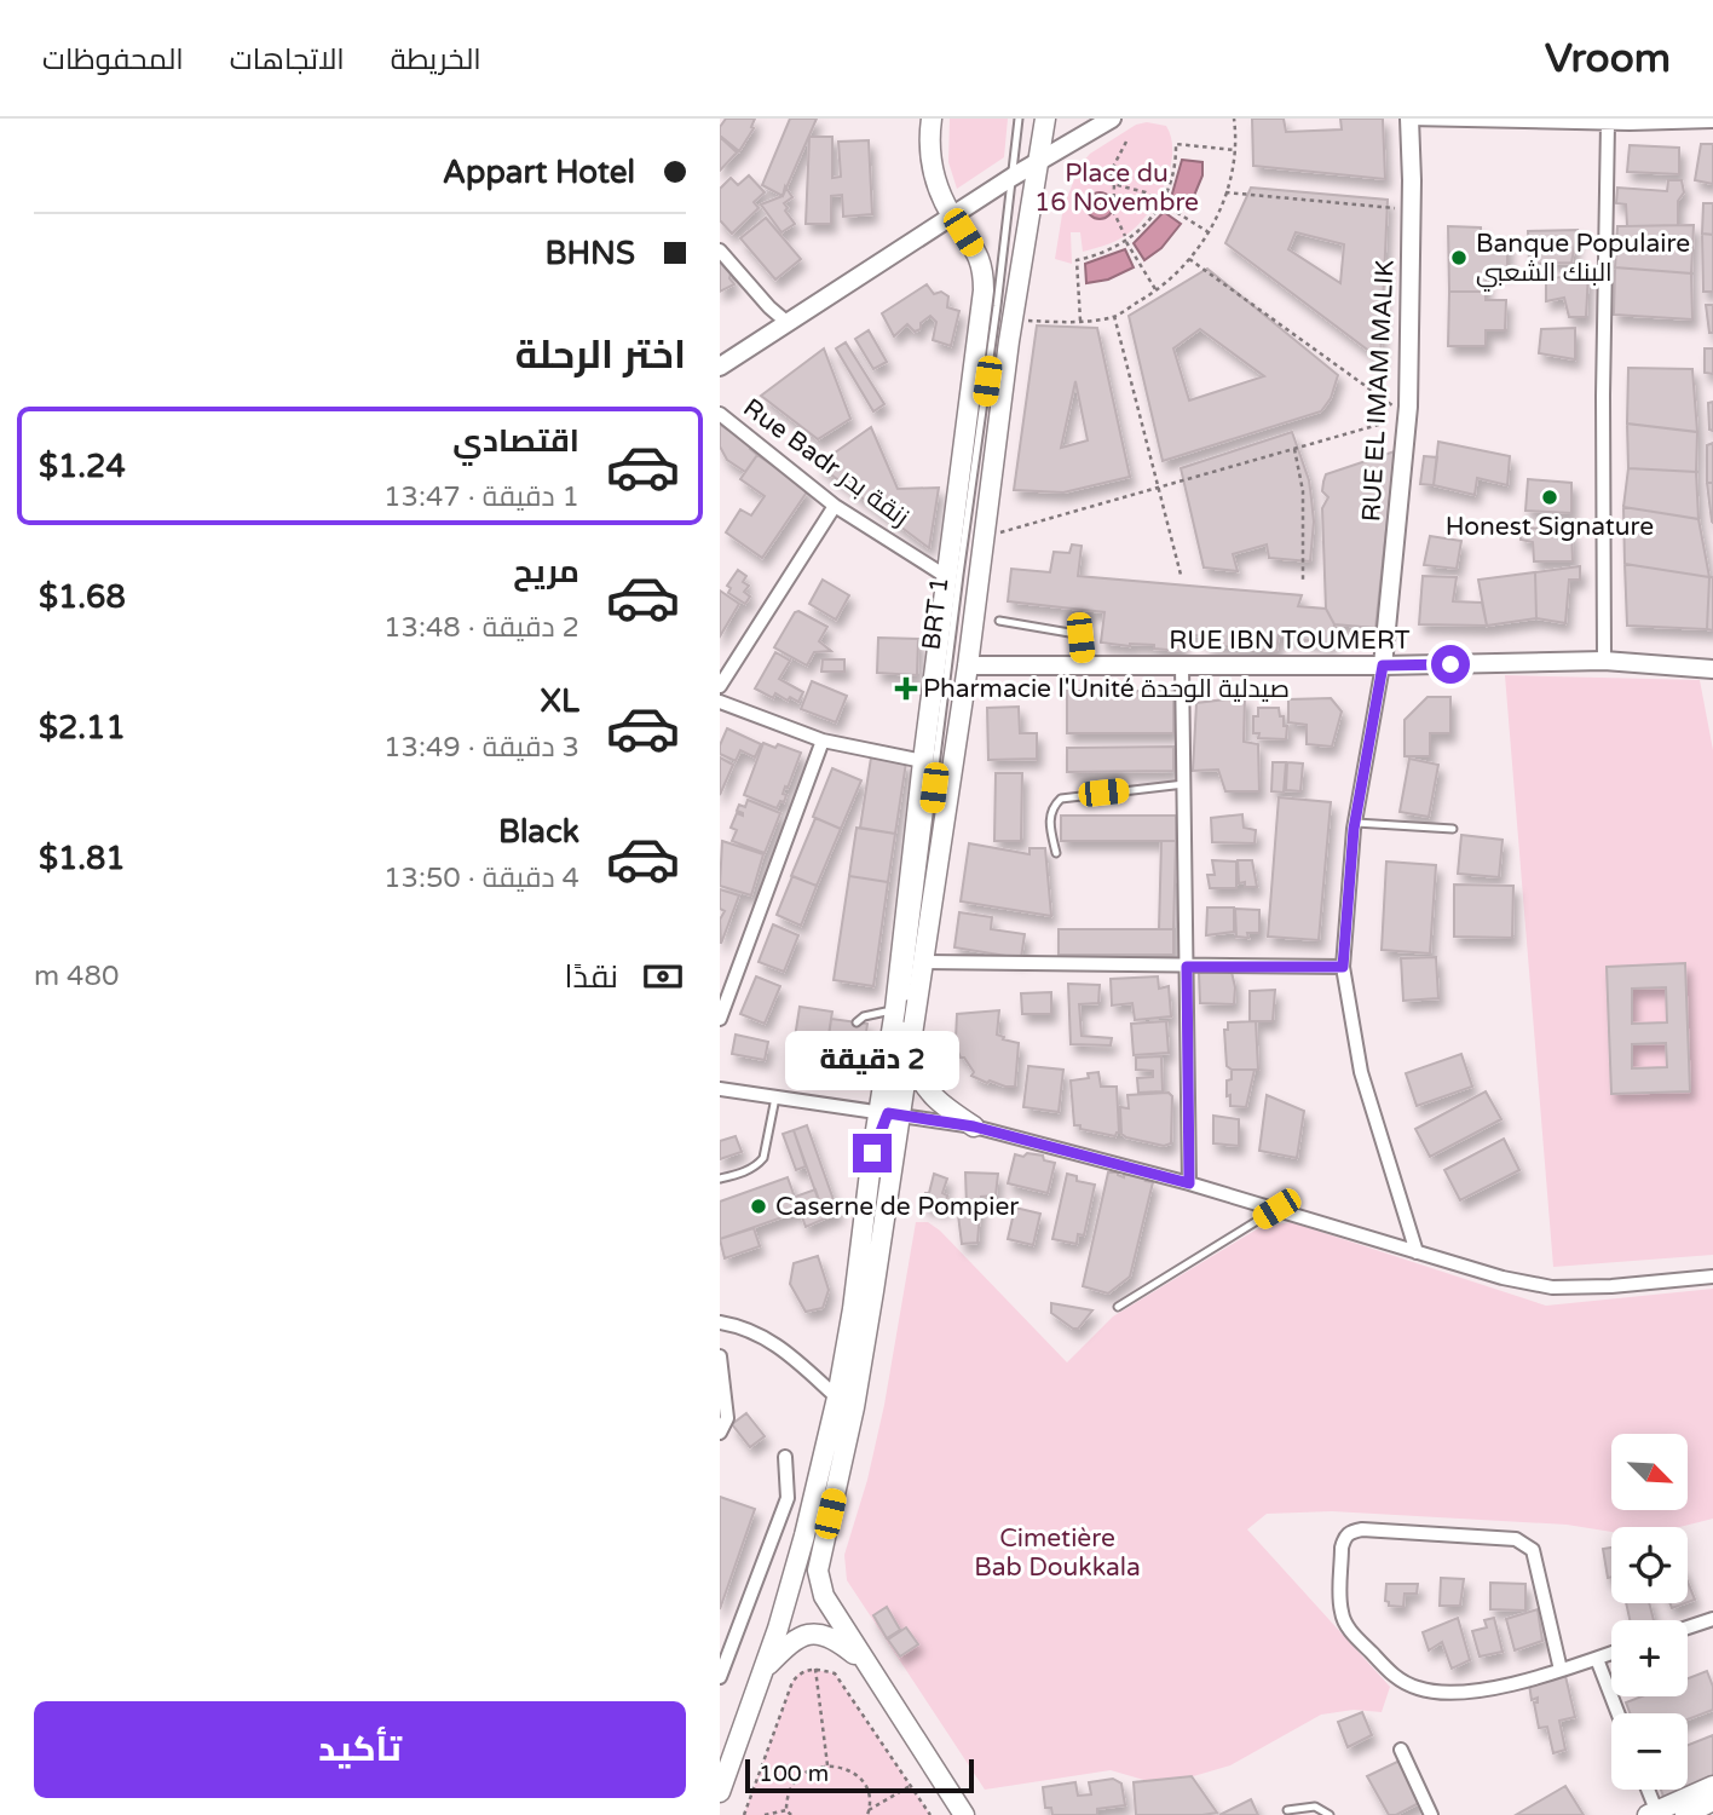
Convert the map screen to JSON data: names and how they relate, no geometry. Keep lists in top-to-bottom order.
{
  "streets": {
    "street": ["RUE EL IMAM MALIK", "Rue Badr زنقة بدر", "RUE IBN TOUMERT"],
    "lane": ["BRT 1"]
  },
  "crossings": [
    ["RUE EL IMAM MALIK", "RUE IBN TOUMERT"]
  ],
  "parks": ["Place du 16 Novembre", "Cimetière Bab Doukkala"],
  "places": {
    "other": ["Banque Populaire البنك الشعبي", "Honest Signature", "Caserne de Pompier"],
    "health": ["Pharmacie l'Unité صيدلية الوحدة"]
  },
  "scale_bar": "100 m",
  "north": "bottom right",
  "page": {
    "header": "Vroom",
    "nav": ["الخريطة", "الاتجاهات", "المحفوظات"],
    "banner": ["Appart Hotel", "BHNS"],
    "heading": "اختر الرحلة",
    "list": [
      {
        "name": "اقتصادي",
        "note": "1 دقيقة · 13:47",
        "value": "$1.24"
      },
      {
        "name": "مريح",
        "note": "2 دقيقة · 13:48",
        "value": "$1.68"
      },
      {
        "name": "XL",
        "note": "3 دقيقة · 13:49",
        "value": "$2.11"
      },
      {
        "name": "Black",
        "note": "4 دقيقة · 13:50",
        "value": "$1.81"
      }
    ],
    "pay": ["نقدًا", "480 m"],
    "bubble": "2 دقيقة",
    "map_buttons": ["+", "−"],
    "buttons": "تأكيد",
    "scale": "100 m"
  }
}
